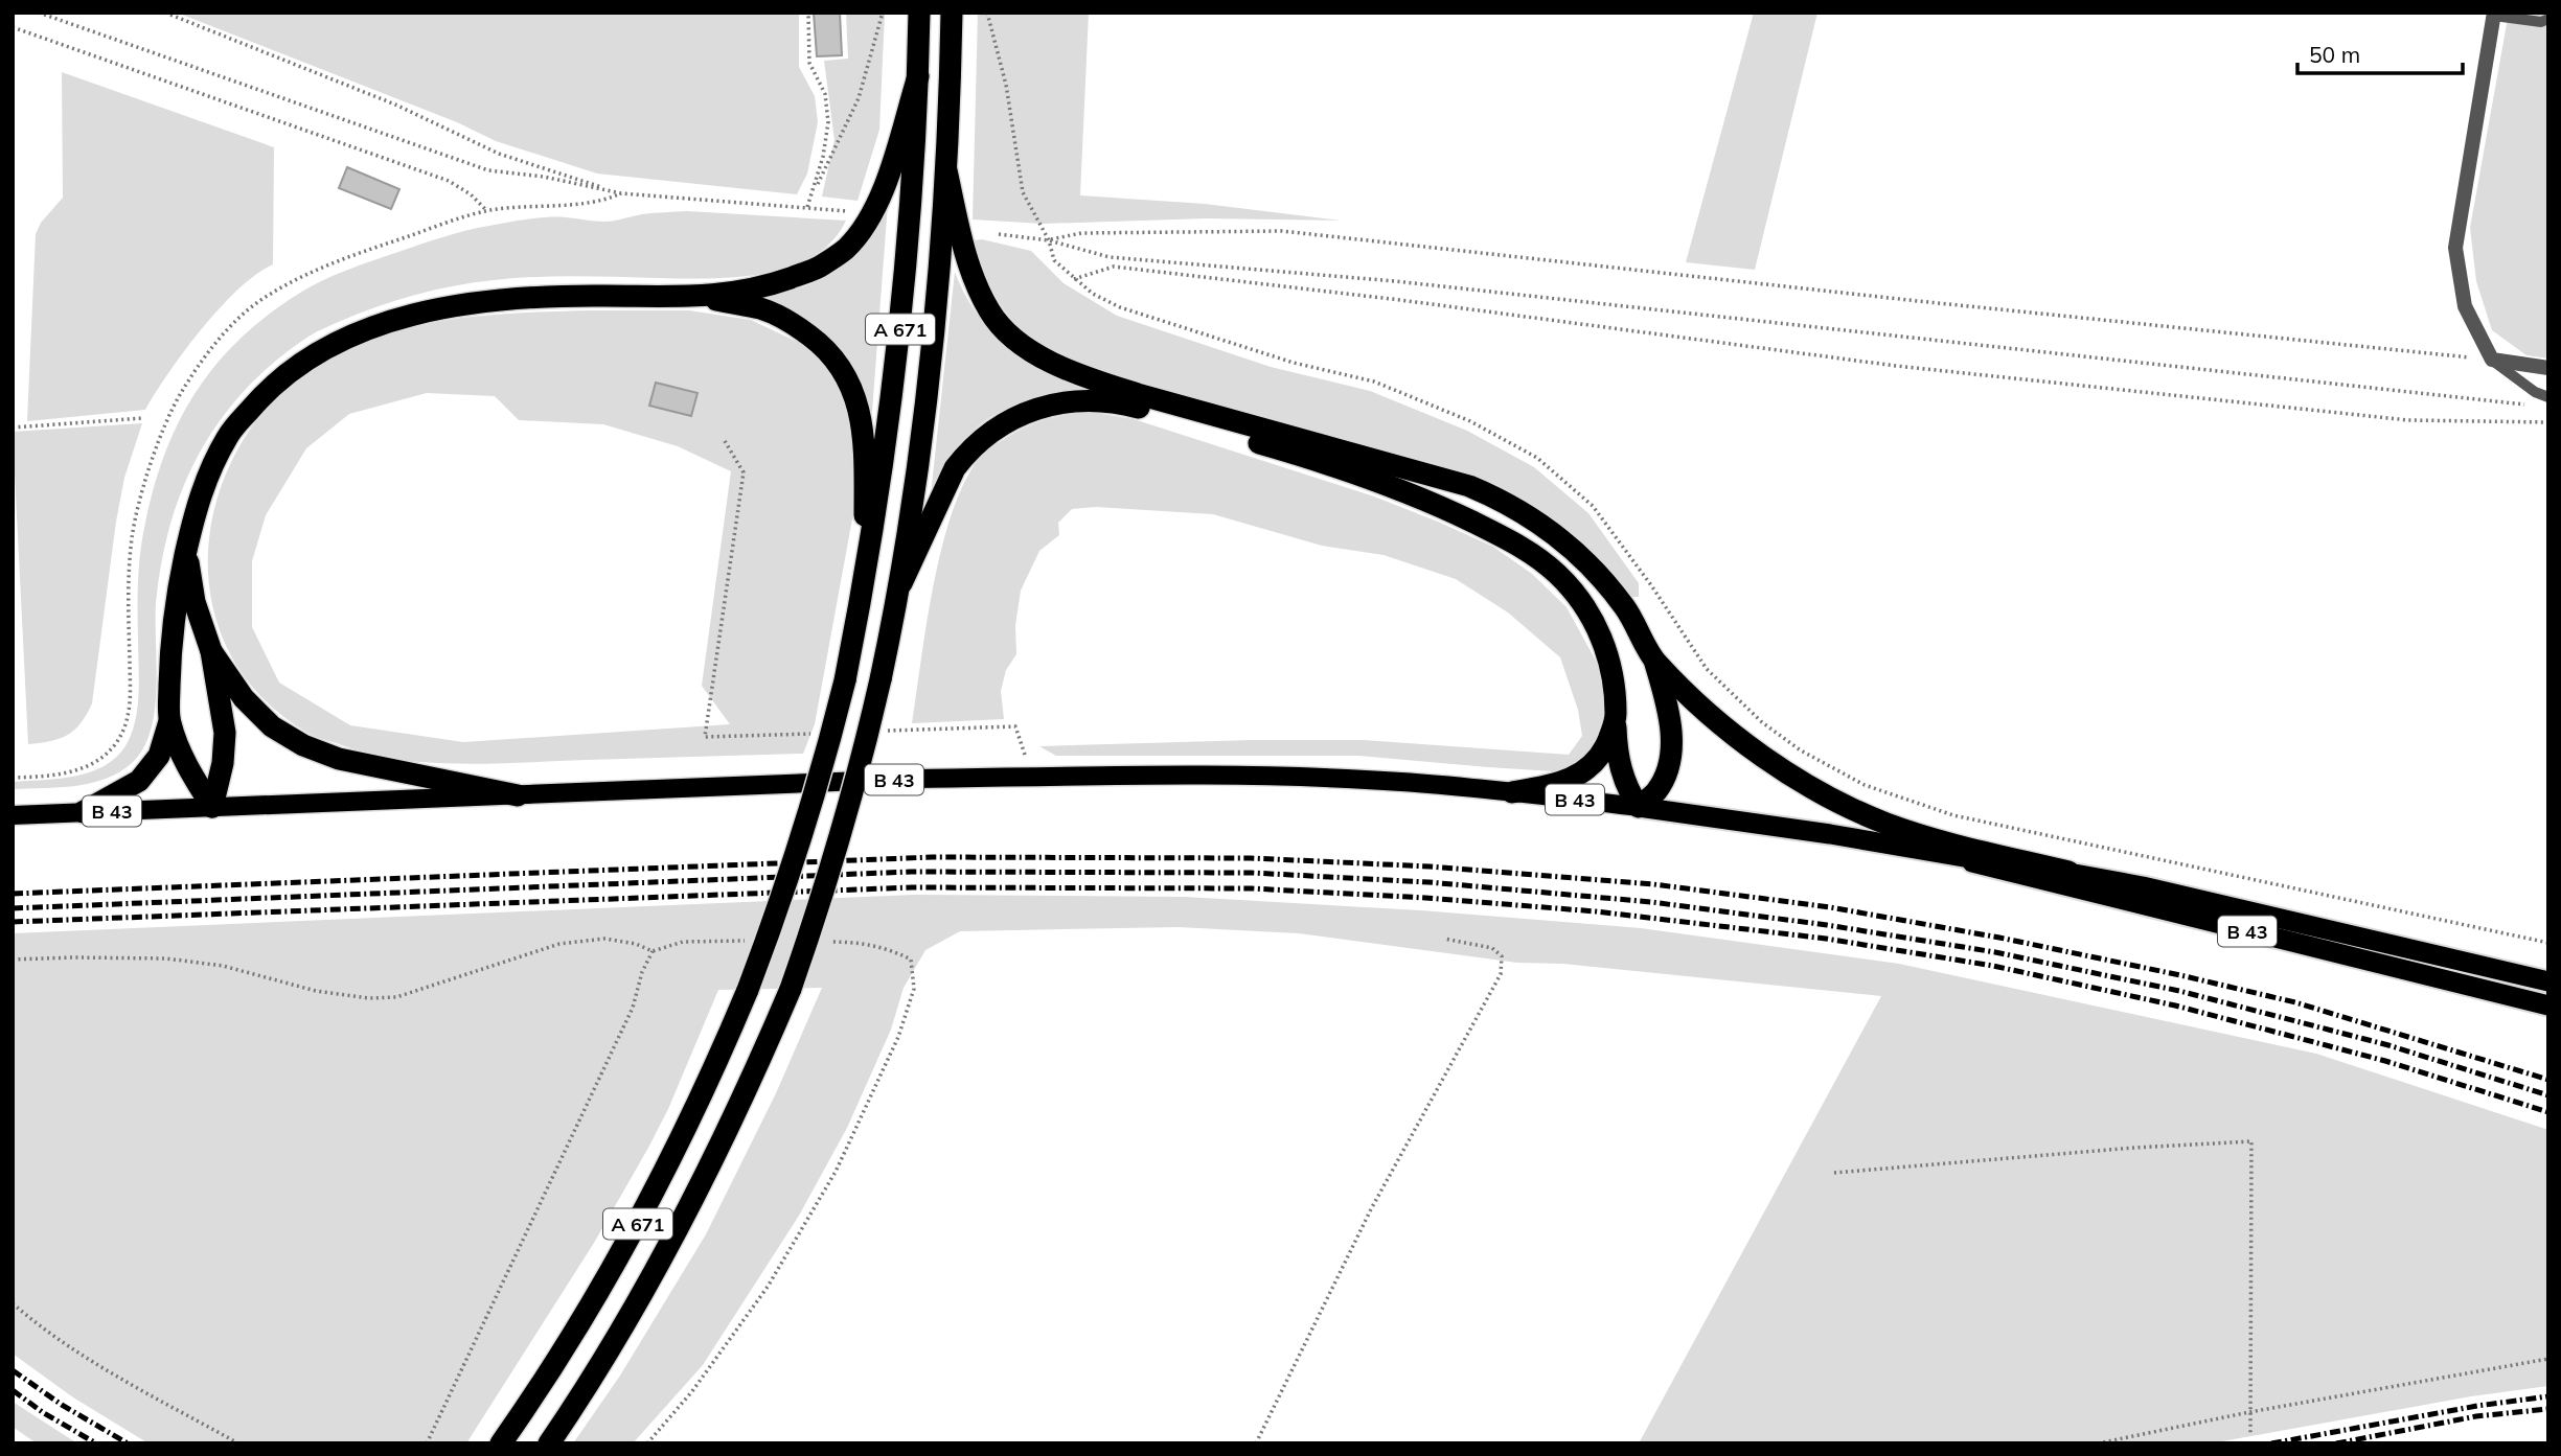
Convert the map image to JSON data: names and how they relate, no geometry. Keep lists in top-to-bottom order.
{
  "streets": {
    "highway": ["A 671", "B 43"]
  },
  "scale_bar": "50 m"
}
